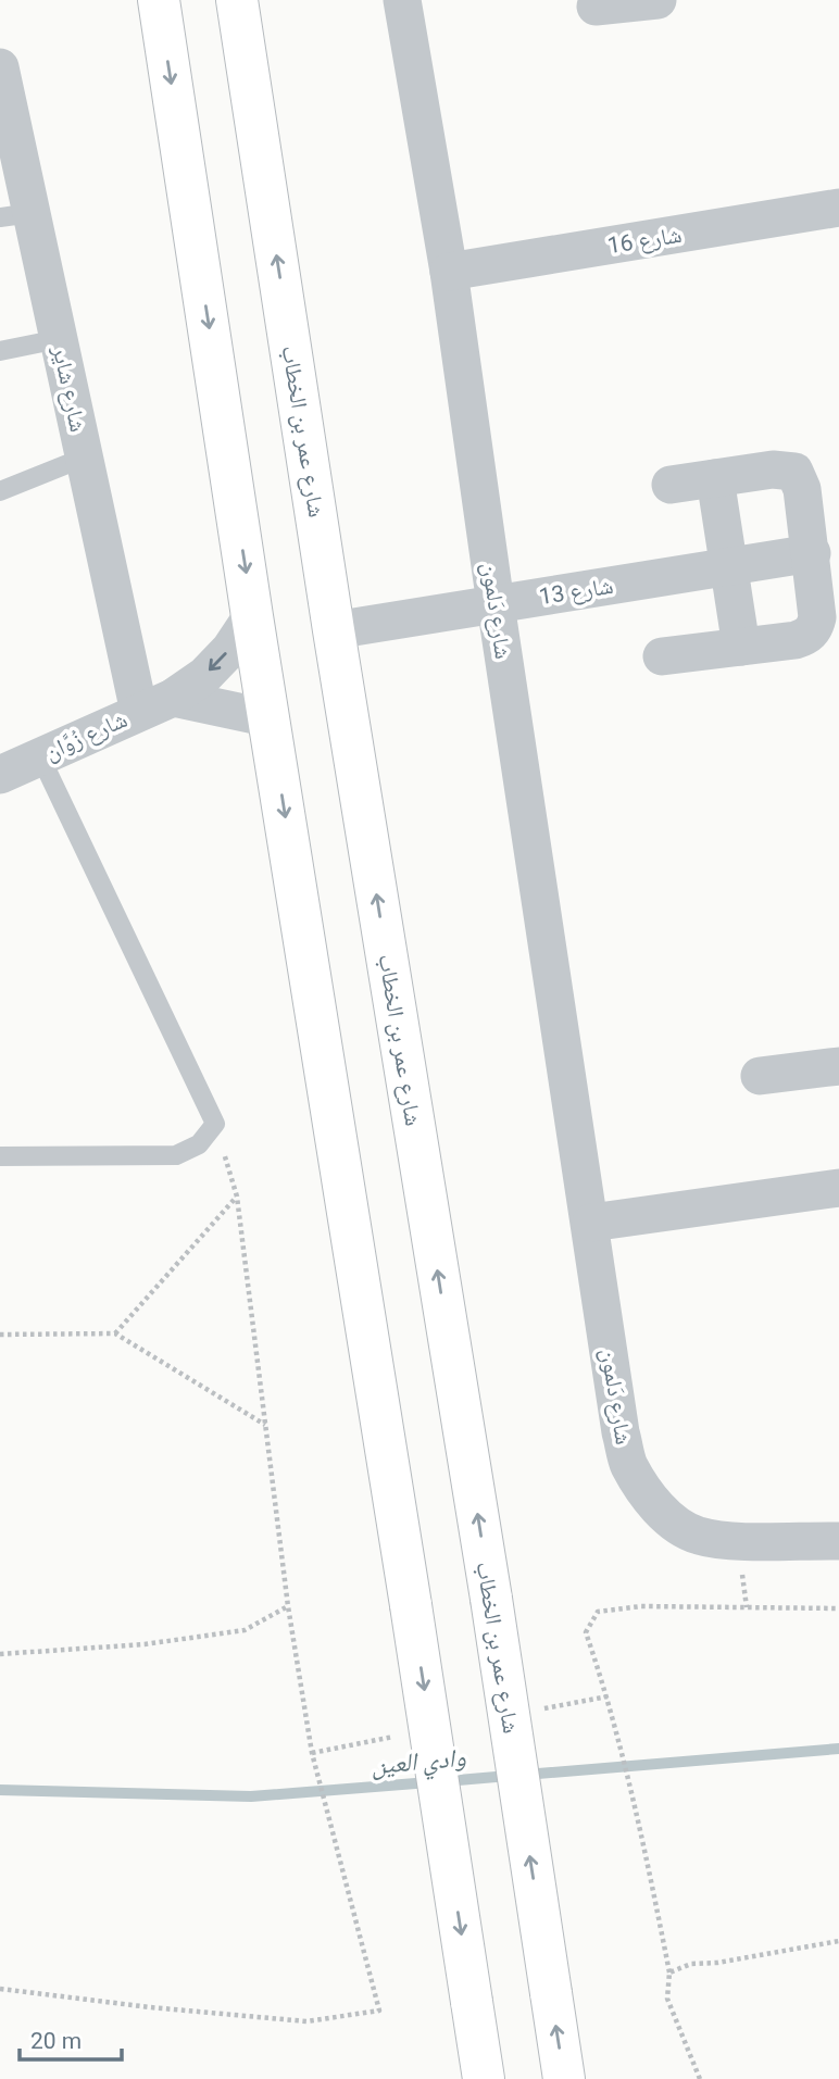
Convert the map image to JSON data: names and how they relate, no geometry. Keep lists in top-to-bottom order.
{
  "streets": {
    "main road": ["شارع عمر بن الخطاب"],
    "street": [
      "شارع 16",
      "شارع شاير",
      "شارع 13",
      "شارع دَلمون",
      "شارع زُوَّان"
    ]
  },
  "crossings": [
    ["شارع 16", "شارع دَلمون"],
    ["شارع شاير", "شارع زُوَّان"],
    ["شارع عمر بن الخطاب", "شارع 13"],
    ["شارع 13", "شارع دَلمون"]
  ],
  "one_way": ["شارع زُوَّان"],
  "water": ["وادي العين"],
  "scale_bar": "20 m"
}
